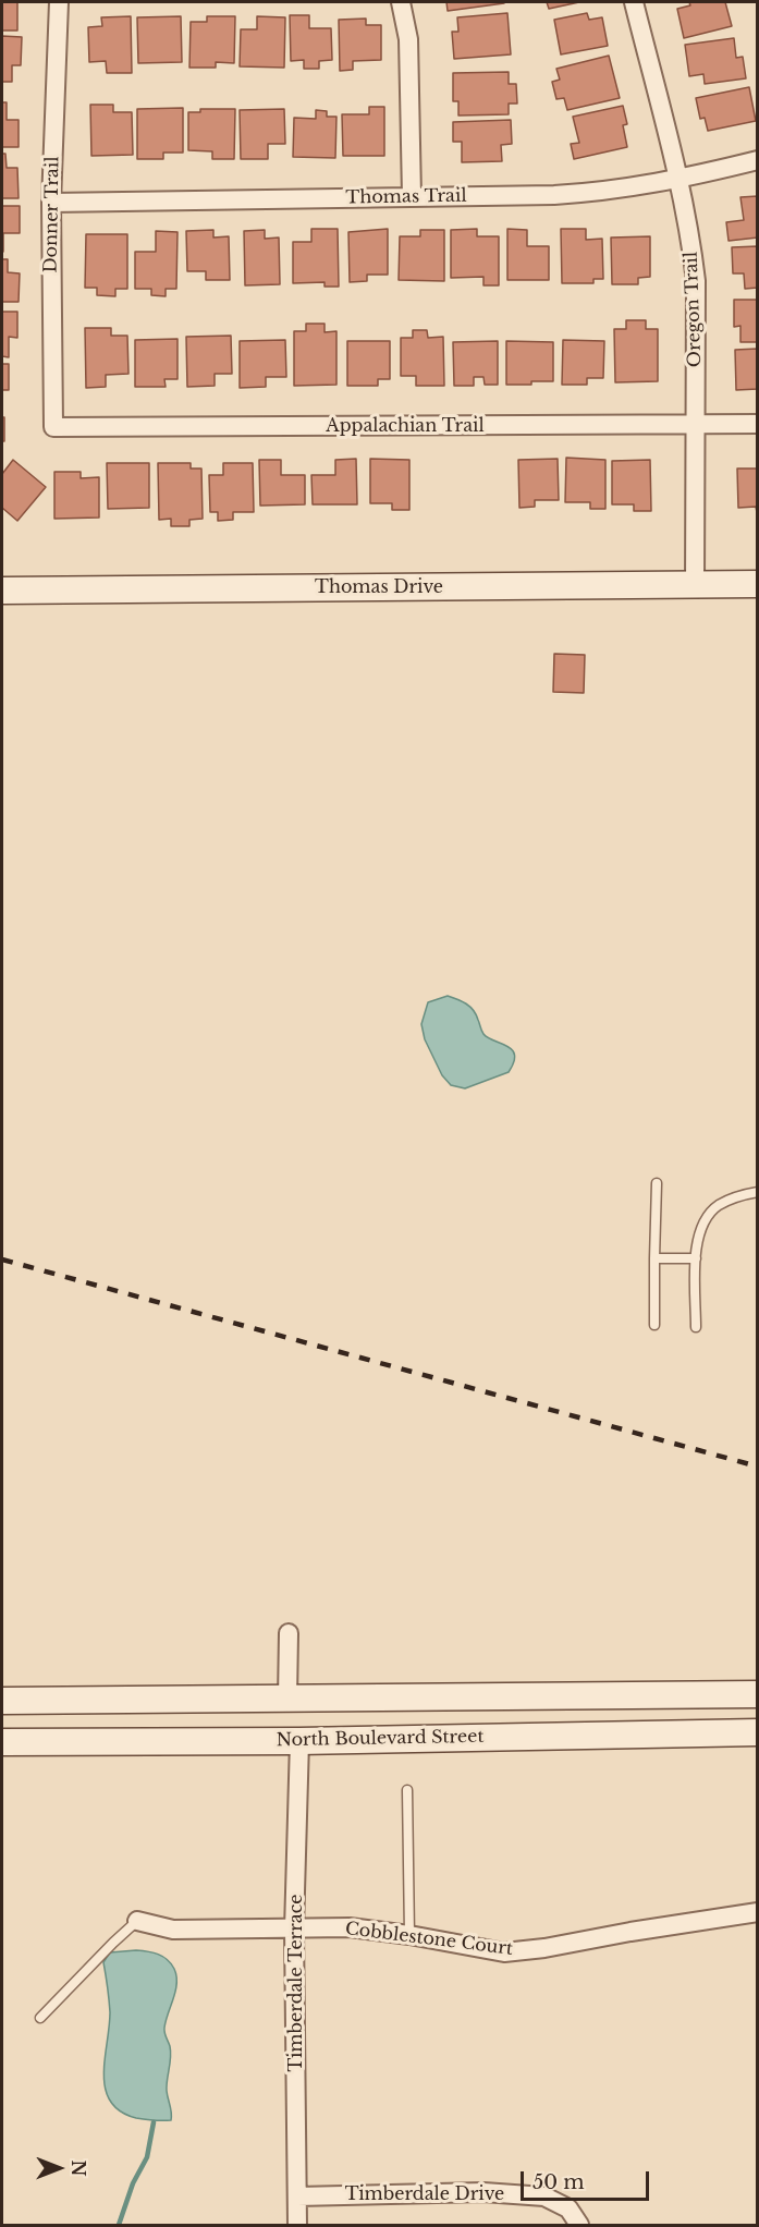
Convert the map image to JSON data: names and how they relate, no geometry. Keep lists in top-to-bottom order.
{
  "streets": {
    "main road": ["Thomas Drive", "North Boulevard Street"],
    "street": [
      "Thomas Trail",
      "Donner Trail",
      "Oregon Trail",
      "Appalachian Trail",
      "Cobblestone Court",
      "Timberdale Terrace",
      "Timberdale Drive"
    ]
  },
  "crossings": [
    ["Thomas Trail", "Donner Trail"],
    ["Thomas Trail", "Oregon Trail"],
    ["Donner Trail", "Appalachian Trail"],
    ["Oregon Trail", "Appalachian Trail"],
    ["Oregon Trail", "Thomas Drive"],
    ["North Boulevard Street", "Timberdale Terrace"],
    ["Cobblestone Court", "Timberdale Terrace"],
    ["Timberdale Terrace", "Timberdale Drive"]
  ],
  "scale_bar": "50 m",
  "north": "right"
}
